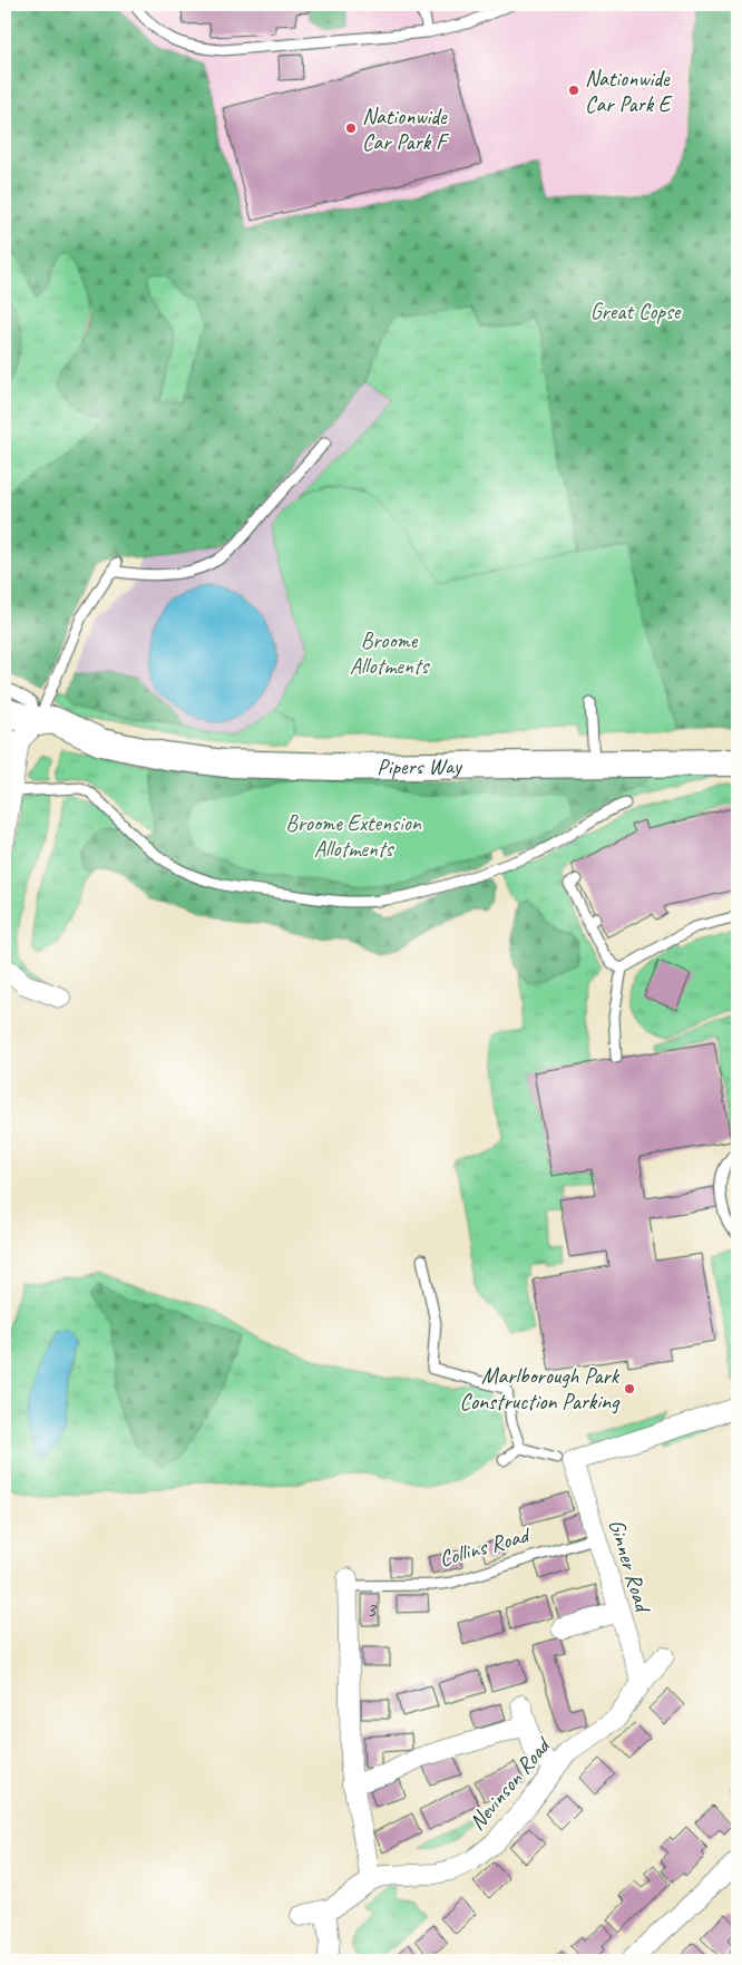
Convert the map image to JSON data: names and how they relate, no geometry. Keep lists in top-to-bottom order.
{
  "streets": {
    "main road": ["Pipers Way"],
    "street": ["Collins Road", "Ginner Road", "Nevinson Road"]
  },
  "crossings": [
    ["Collins Road", "Ginner Road"],
    ["Collins Road", "Nevinson Road"],
    ["Ginner Road", "Nevinson Road"]
  ],
  "parks": ["Great Copse", "Broome Allotments", "Broome Extension Allotments"],
  "places": ["Nationwide Car Park E", "Nationwide Car Park F", "Marlborough Park Construction Parking"],
  "house_numbers": ["3"]
}
